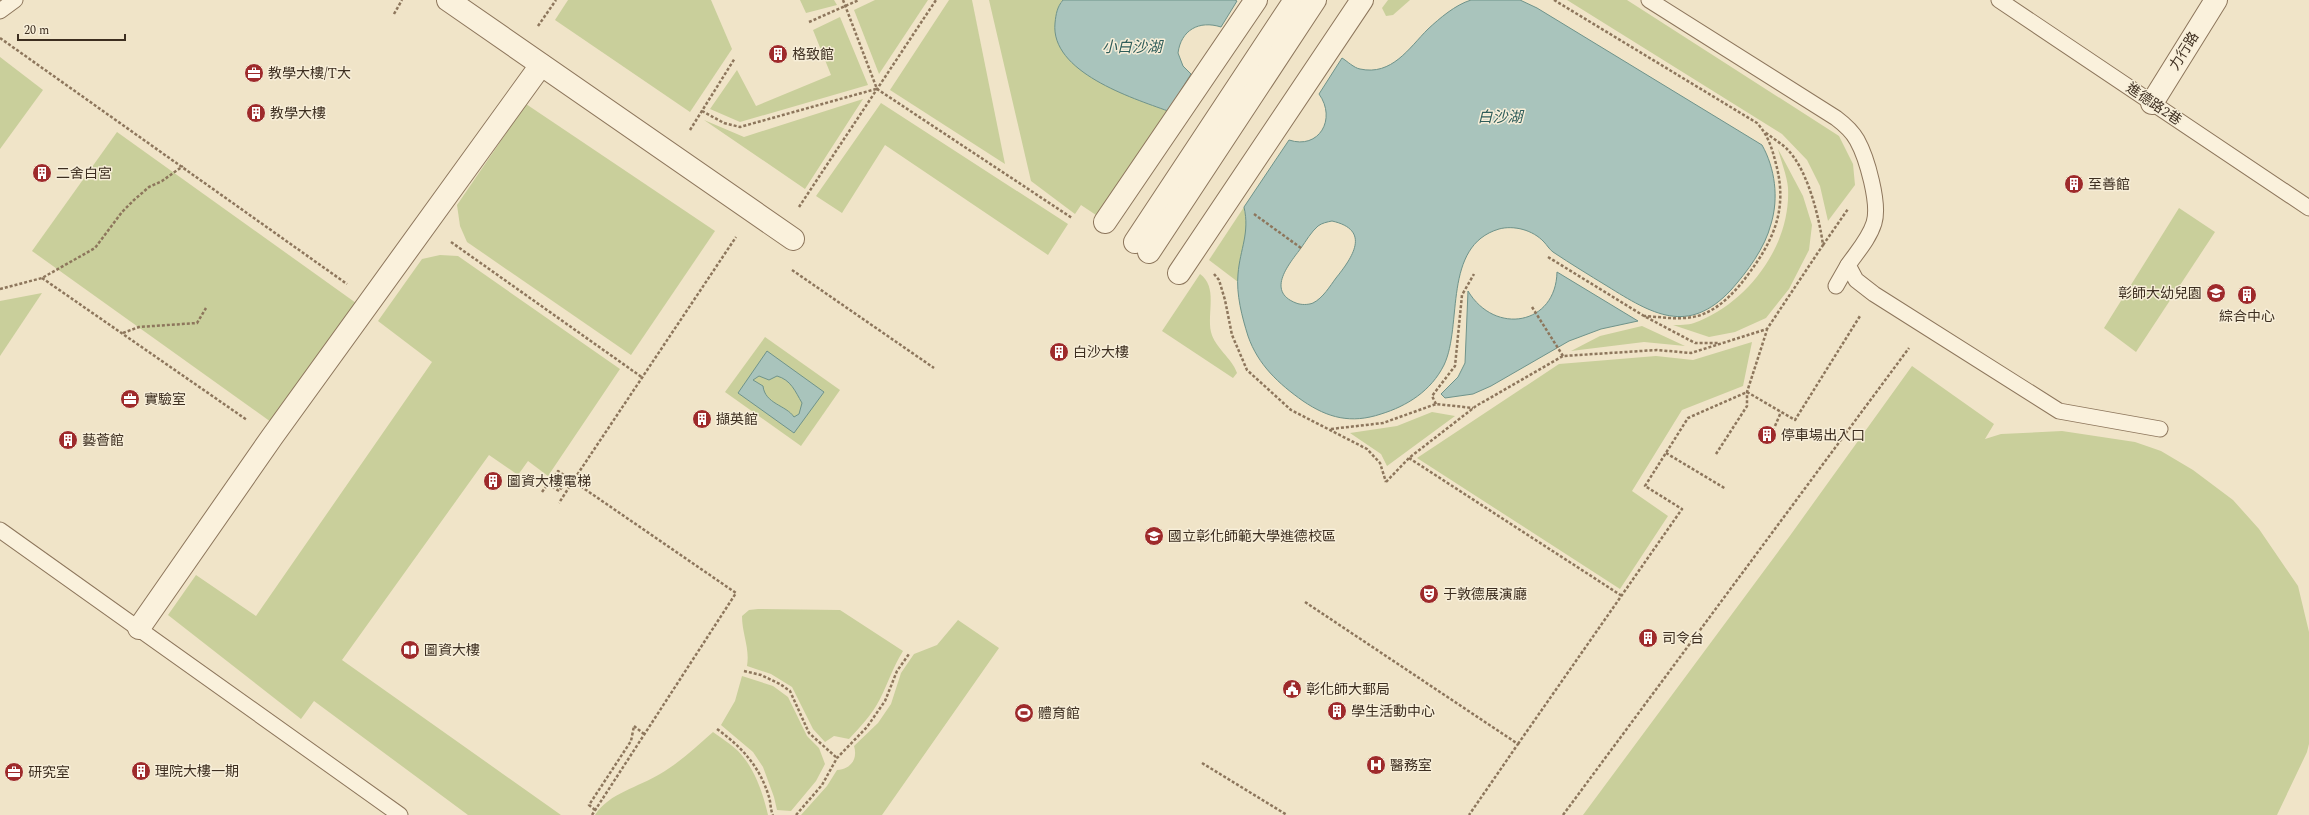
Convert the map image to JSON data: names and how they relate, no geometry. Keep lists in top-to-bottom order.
{
  "streets": {
    "street": ["力行路"],
    "lane": ["進德路2巷"]
  },
  "crossings": [
    ["力行路", "進德路2巷"]
  ],
  "water": ["小白沙湖", "白沙湖"],
  "places": {
    "building": [
      "格致館",
      "教學大樓",
      "二舍白宮",
      "至善館",
      "綜合中心",
      "白沙大樓",
      "擷英館",
      "停車場出入口",
      "藝薈館",
      "圖資大樓電梯",
      "司令台",
      "學生活動中心",
      "理院大樓一期"
    ],
    "office": ["教學大樓/T大", "實驗室", "研究室"],
    "school or university": ["彰師大幼兒園", "國立彰化師範大學進德校區"],
    "theatre": ["于敦德展演廳"],
    "library": ["圖資大樓"],
    "public building": ["彰化師大郵局"],
    "sports": ["體育館"],
    "hospital": ["醫務室"]
  },
  "scale_bar": "20 m"
}
